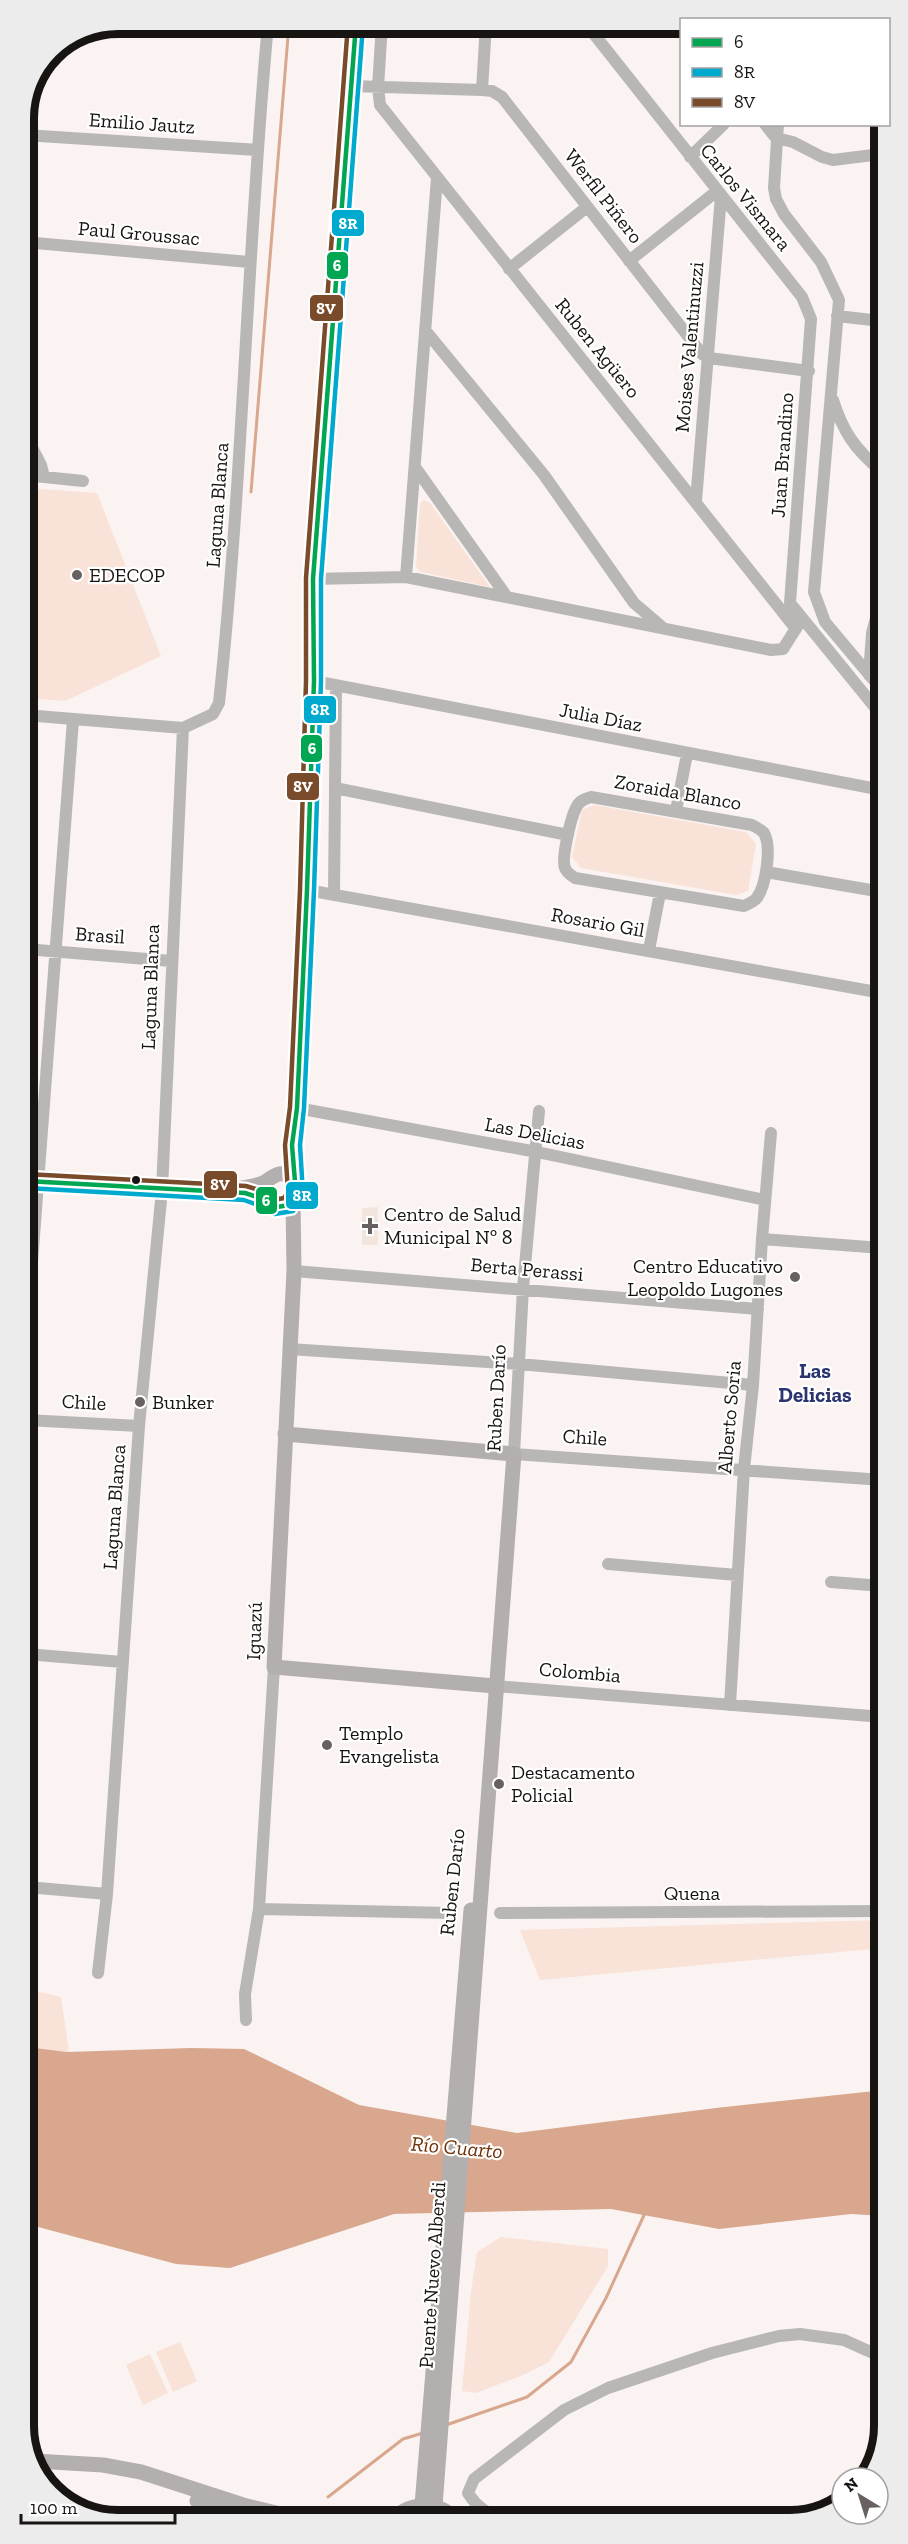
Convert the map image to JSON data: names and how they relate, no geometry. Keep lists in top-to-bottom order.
{
  "streets": {
    "main road": [
      "Ruben Darío",
      "Chile",
      "Iguazú",
      "Colombia",
      "Puente Nuevo Alberdi"
    ],
    "street": [
      "Emilio Jautz",
      "Werfil Piñero",
      "Carlos Vismara",
      "Paul Groussac",
      "Moises Valentinuzzi",
      "Ruben Agüero",
      "Juan Brandino",
      "Laguna Blanca",
      "Julia Díaz",
      "Zoraida Blanco",
      "Rosario Gil",
      "Brasil",
      "Las Delicias",
      "Berta Perassi",
      "Alberto Soria",
      "Quena"
    ]
  },
  "crossings": [
    ["Emilio Jautz", "Laguna Blanca"],
    ["Werfil Piñero", "Moises Valentinuzzi"],
    ["Werfil Piñero", "Ruben Agüero"],
    ["Carlos Vismara", "Moises Valentinuzzi"],
    ["Carlos Vismara", "Juan Brandino"],
    ["Paul Groussac", "Laguna Blanca"],
    ["Moises Valentinuzzi", "Ruben Agüero"],
    ["Laguna Blanca", "Brasil"],
    ["Laguna Blanca", "Chile"],
    ["Las Delicias", "Ruben Darío"],
    ["Las Delicias", "Alberto Soria"],
    ["Berta Perassi", "Ruben Darío"],
    ["Berta Perassi", "Alberto Soria"],
    ["Berta Perassi", "Iguazú"],
    ["Ruben Darío", "Chile"],
    ["Ruben Darío", "Colombia"],
    ["Ruben Darío", "Puente Nuevo Alberdi"],
    ["Chile", "Alberto Soria"],
    ["Chile", "Iguazú"],
    ["Alberto Soria", "Colombia"],
    ["Iguazú", "Colombia"]
  ],
  "districts": ["Las Delicias"],
  "water": ["Río Cuarto"],
  "places": {
    "other": [
      "EDECOP",
      "Centro Educativo Leopoldo Lugones",
      "Bunker",
      "Templo Evangelista",
      "Destacamento Policial"
    ],
    "health": ["Centro de Salud Municipal Nº 8"]
  },
  "lines": ["transit line 8V", "transit line 6", "transit line 8R"],
  "legend": ["6", "8R", "8V"],
  "scale_bar": "100 m",
  "north": "top left"
}
